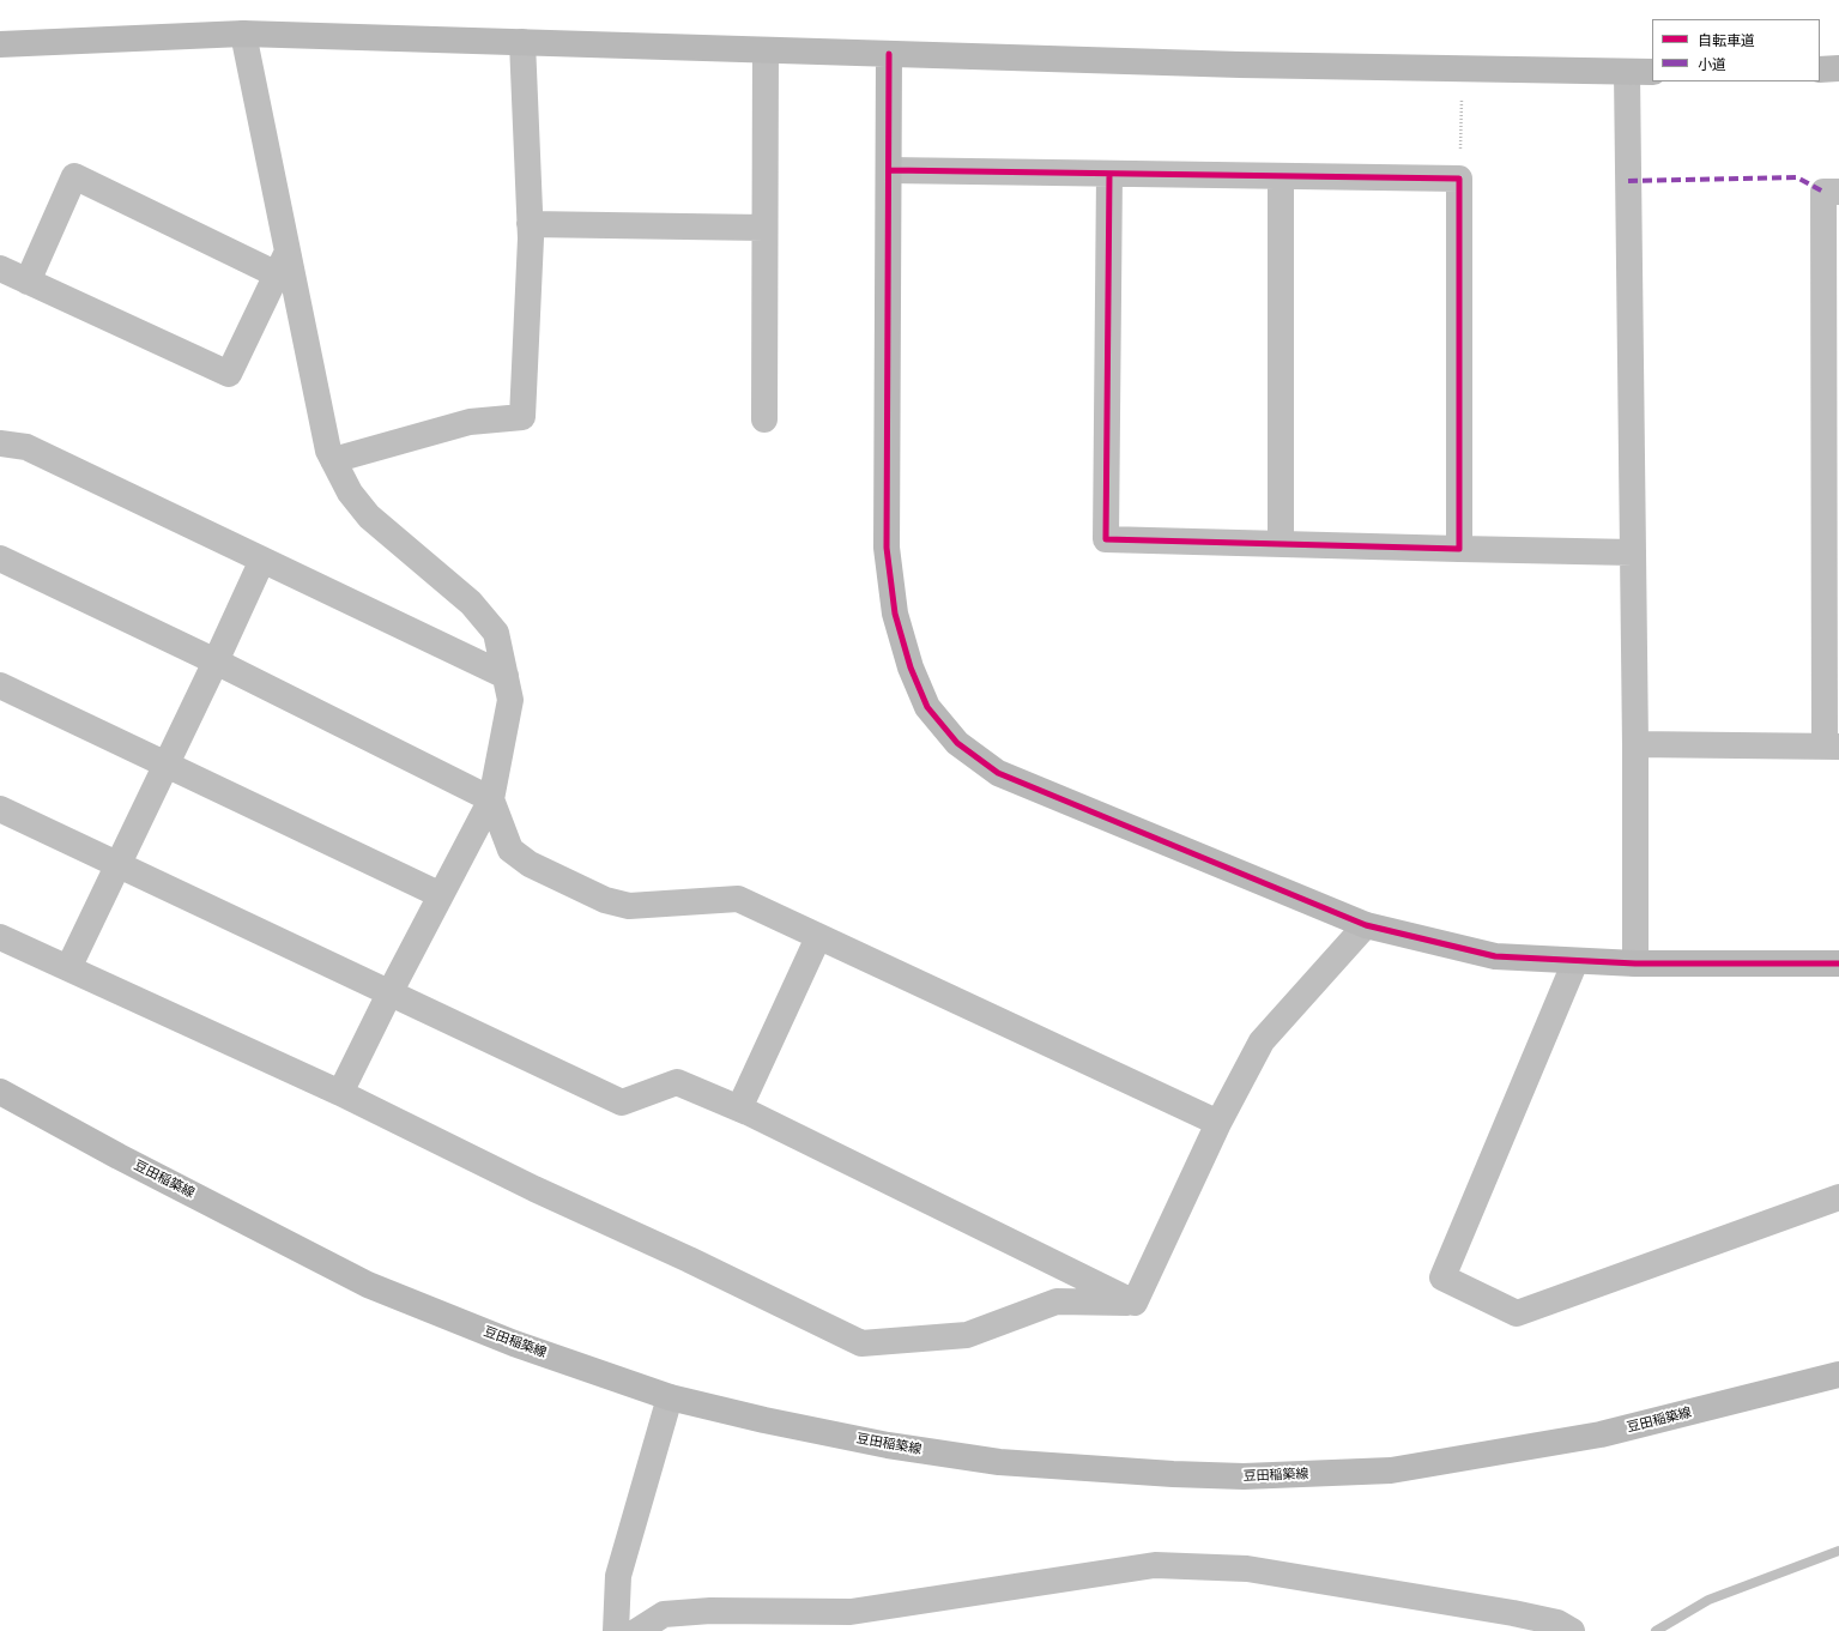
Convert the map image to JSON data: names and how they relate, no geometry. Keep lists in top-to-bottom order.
{
  "streets": {
    "street": ["豆田稲築線"]
  },
  "legend": ["自転車道", "小道"]
}
